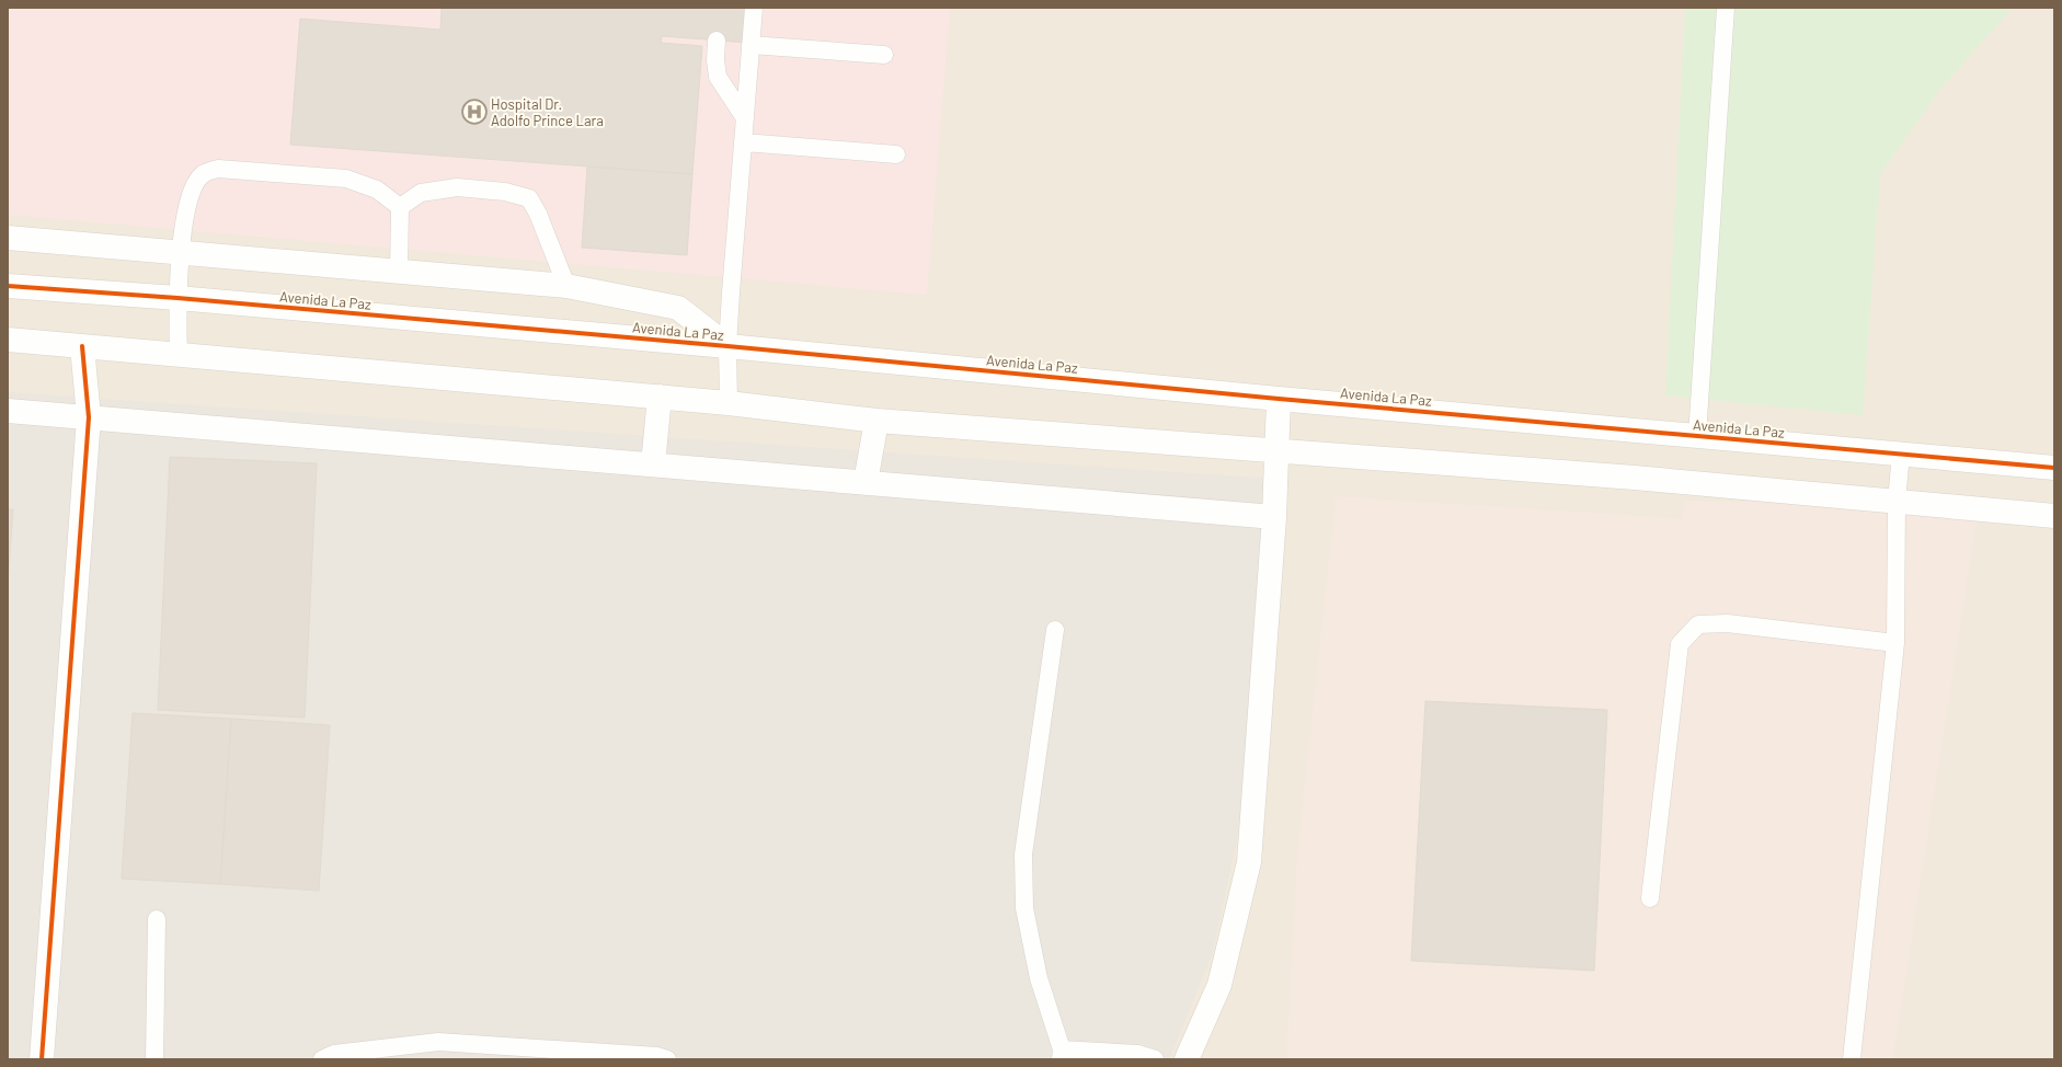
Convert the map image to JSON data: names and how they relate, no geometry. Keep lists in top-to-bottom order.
{
  "streets": {
    "street": ["Avenida La Paz"]
  },
  "places": {
    "hospital": ["Hospital Dr. Adolfo Prince Lara"]
  }
}
